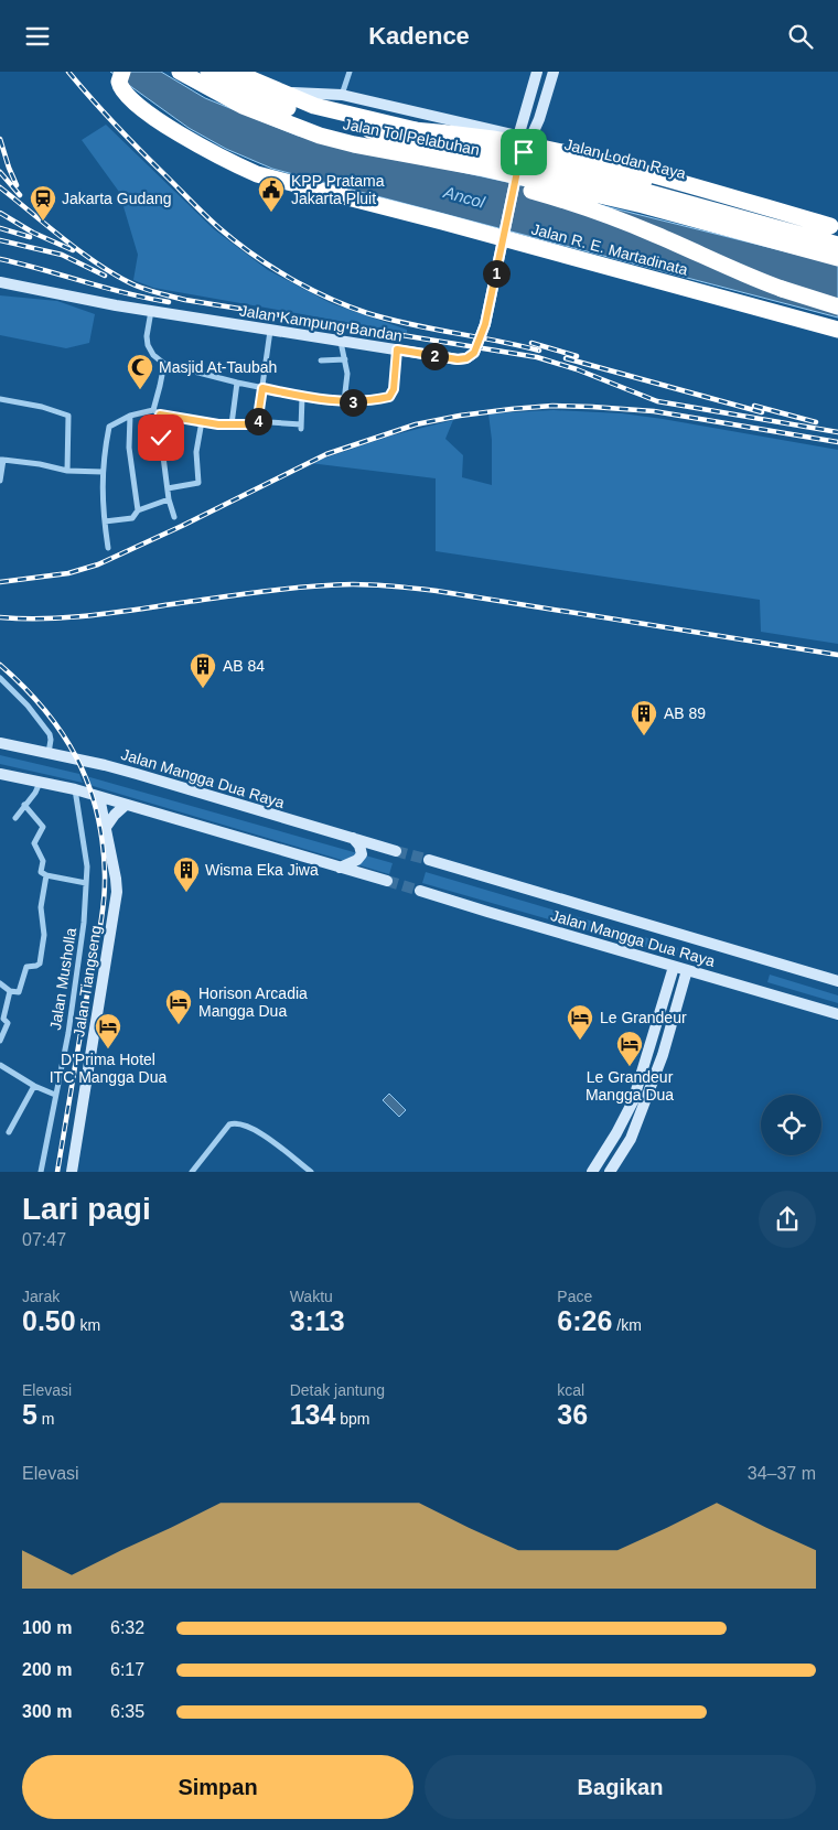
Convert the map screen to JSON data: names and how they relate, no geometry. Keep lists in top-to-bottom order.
{
  "streets": {
    "highway": ["Jalan Tol Pelabuhan", "Jalan Lodan Raya", "Jalan R. E. Martadinata"],
    "street": [
      "Jalan Kampung Bandan",
      "Jalan Mangga Dua Raya",
      "Jalan Musholla",
      "Jalan Tiangseng"
    ]
  },
  "crossings": [
    ["Jalan Lodan Raya", "Jalan Kampung Bandan"],
    ["Jalan R. E. Martadinata", "Jalan Kampung Bandan"]
  ],
  "water": ["Ancol"],
  "places": {
    "public building": ["KPP Pratama Jakarta Pluit"],
    "station": ["Jakarta Gudang"],
    "mosque": ["Masjid At-Taubah"],
    "building": ["AB 84", "AB 89", "Wisma Eka Jiwa"],
    "hotel": [
      "Horison Arcadia Mangga Dua",
      "Le Grandeur",
      "D'Prima Hotel ITC Mangga Dua",
      "Le Grandeur Mangga Dua"
    ]
  },
  "page": {
    "header": "Kadence",
    "pins": [
      "1",
      "2",
      "3",
      "4"
    ],
    "heading": ["Lari pagi", "07:47"],
    "stats": [
      ["Jarak", "0.50 km"],
      ["Waktu", "3:13"],
      ["Pace", "6:26 /km"],
      ["Elevasi", "5 m"],
      ["Detak jantung", "134 bpm"],
      ["kcal", "36"]
    ],
    "chart": ["Elevasi", "34–37 m"],
    "list": [
      {
        "name": "100 m",
        "note": "6:32"
      },
      {
        "name": "200 m",
        "note": "6:17"
      },
      {
        "name": "300 m",
        "note": "6:35"
      }
    ],
    "buttons": ["Simpan", "Bagikan"]
  }
}
